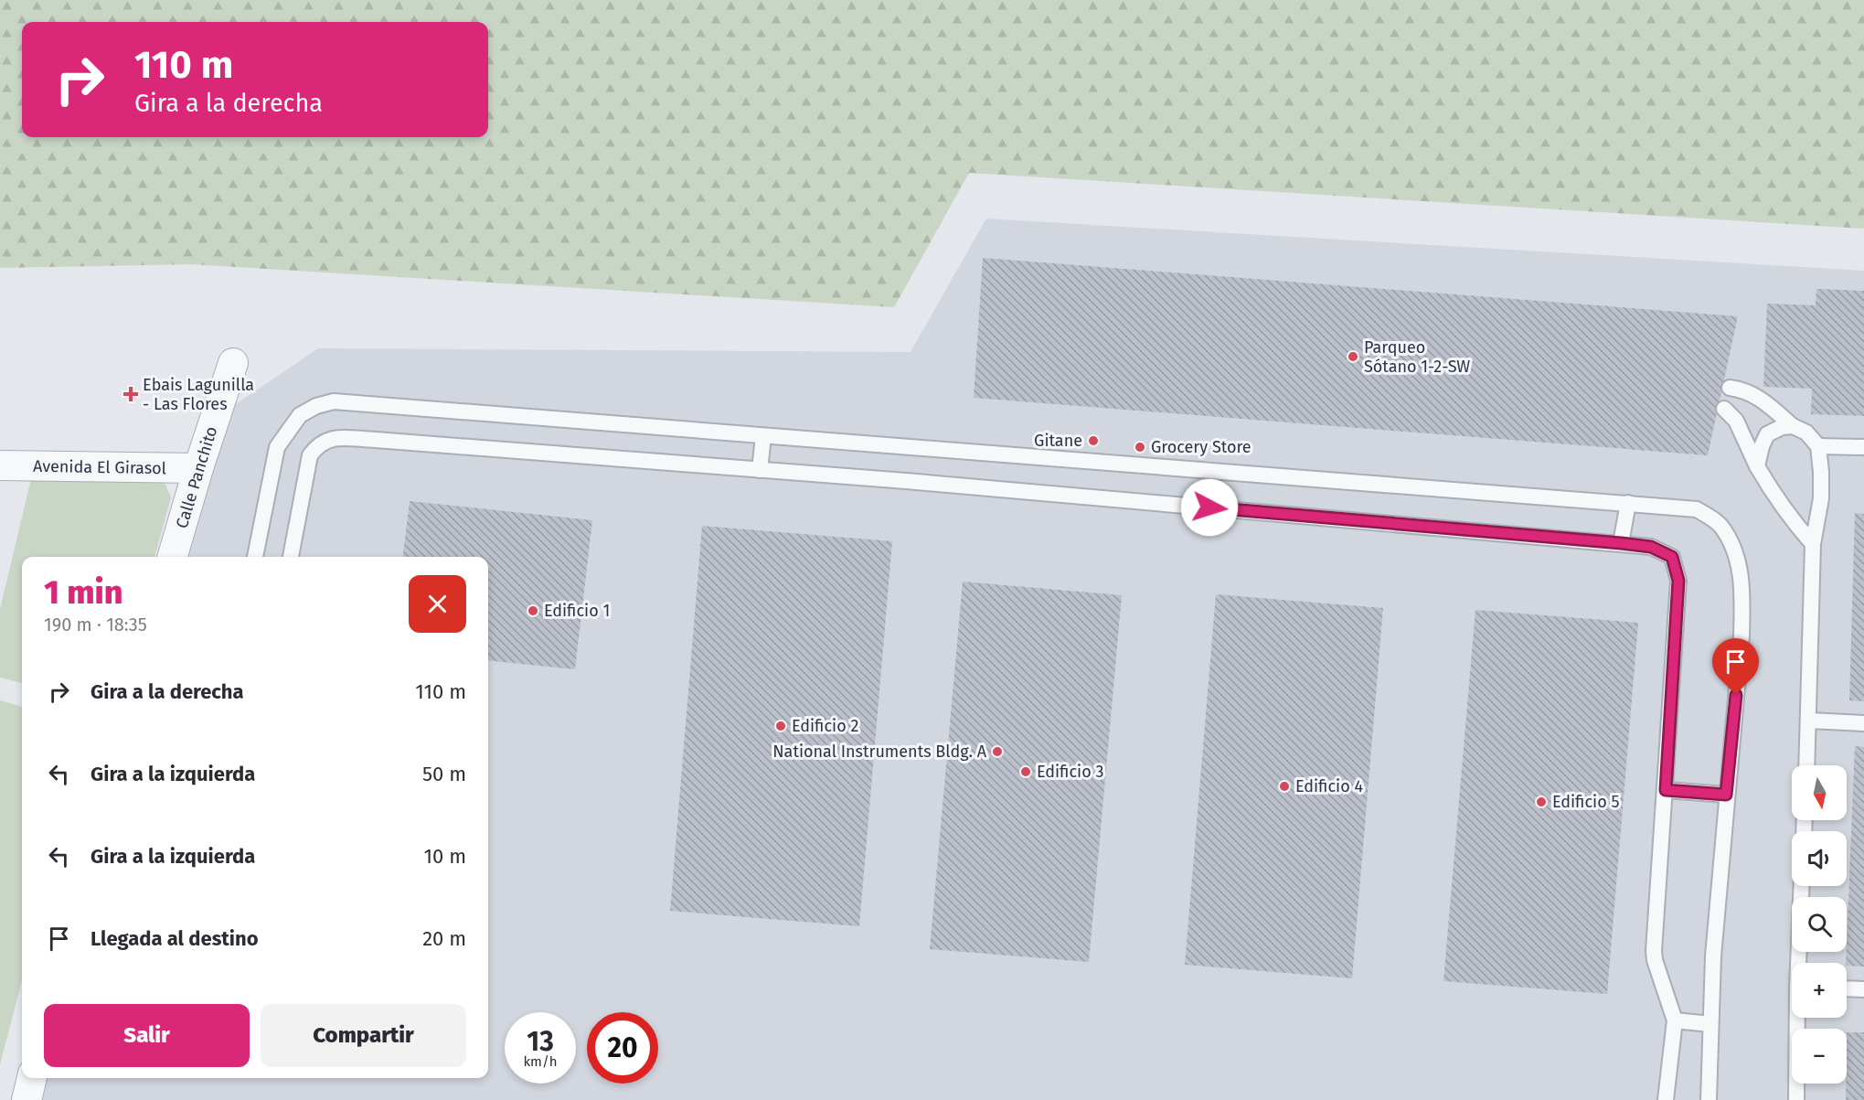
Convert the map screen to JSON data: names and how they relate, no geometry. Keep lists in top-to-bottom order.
{
  "streets": {
    "street": ["Avenida El Girasol", "Calle Panchito"]
  },
  "crossings": [
    ["Avenida El Girasol", "Calle Panchito"]
  ],
  "places": {
    "other": [
      "Parqueo Sótano 1-2-SW",
      "Gitane",
      "Grocery Store",
      "Edificio 1",
      "Edificio 2",
      "National Instruments Bldg. A",
      "Edificio 3",
      "Edificio 4",
      "Edificio 5"
    ],
    "health": ["Ebais Lagunilla - Las Flores"]
  },
  "north": "bottom",
  "page": {
    "turn": ["110 m", "Gira a la derecha"],
    "heading": ["1 min", "190 m · 18:35"],
    "list": [
      {
        "name": "Gira a la derecha",
        "value": "110 m"
      },
      {
        "name": "Gira a la izquierda",
        "value": "50 m"
      },
      {
        "name": "Gira a la izquierda",
        "value": "10 m"
      },
      {
        "name": "Llegada al destino",
        "value": "20 m"
      }
    ],
    "map_buttons": ["+", "−"],
    "buttons": ["Salir", "Compartir"],
    "speed": "13 km/h",
    "limit": "20"
  }
}
